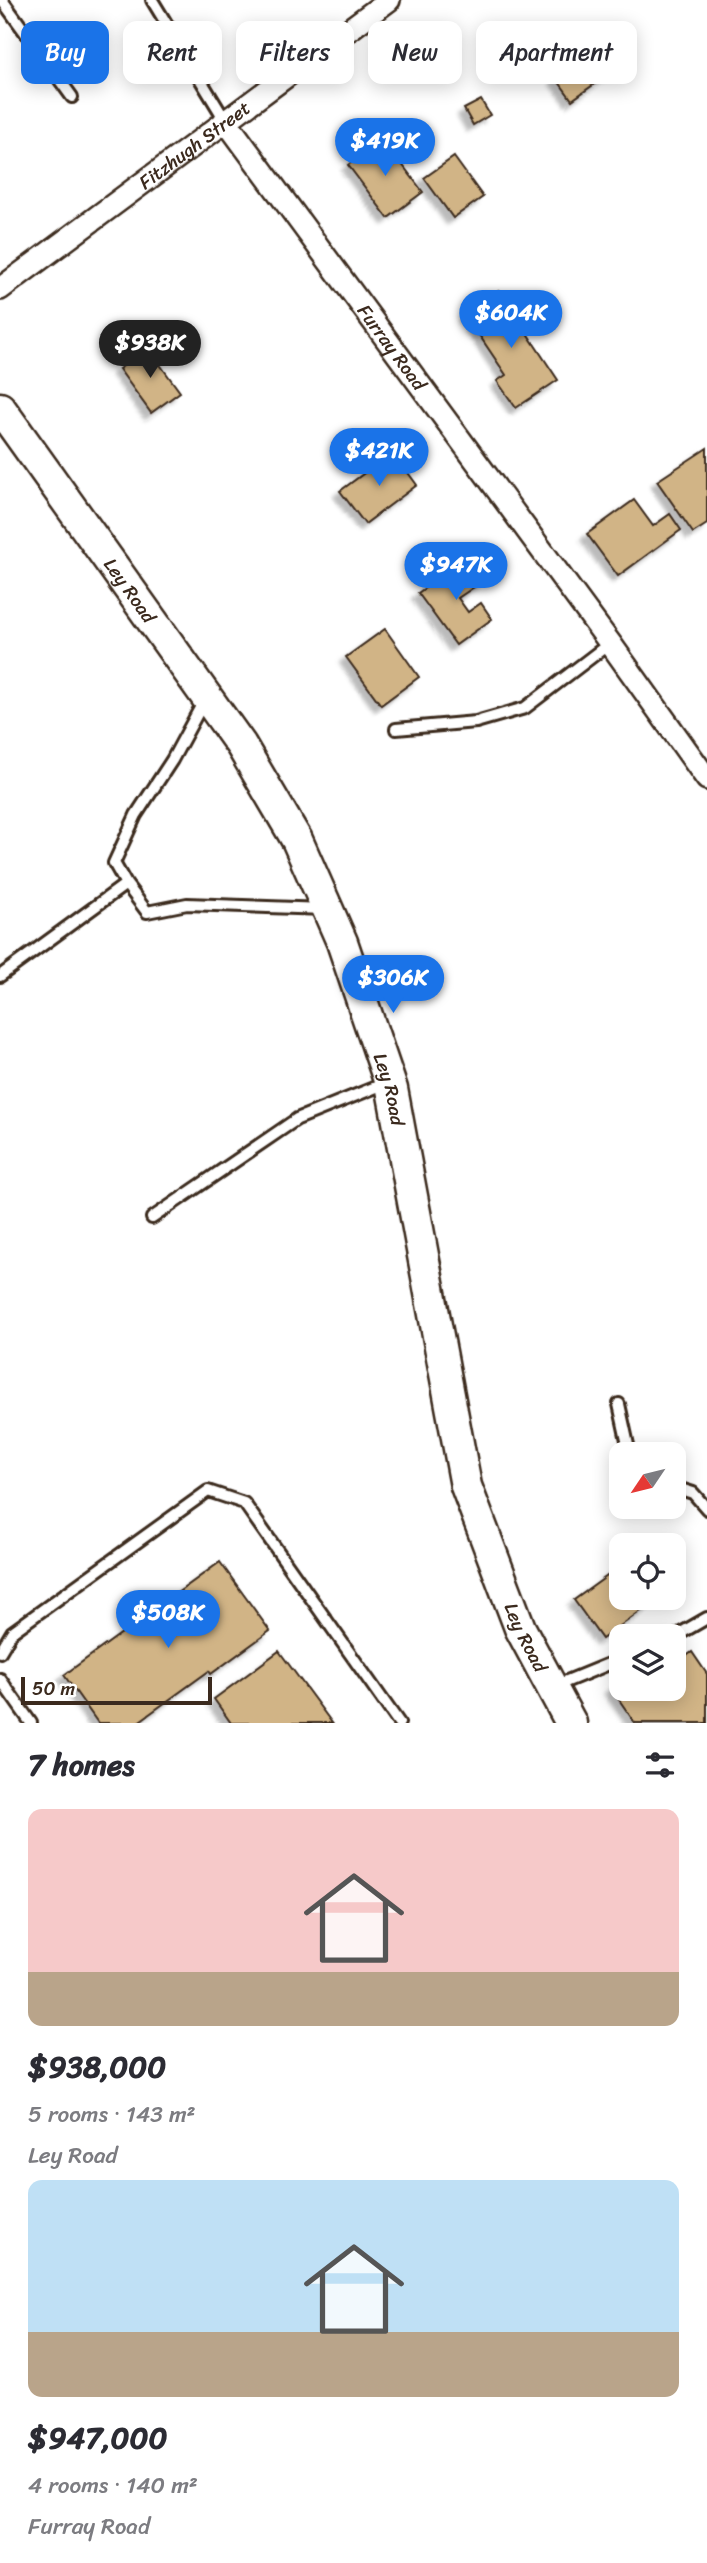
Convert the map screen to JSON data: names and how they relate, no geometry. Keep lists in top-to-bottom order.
{
  "streets": {
    "main road": ["Ley Road"],
    "street": ["Fitzhugh Street", "Furray Road"]
  },
  "crossings": [
    ["Fitzhugh Street", "Furray Road"]
  ],
  "scale_bar": "50 m",
  "north": "bottom left",
  "page": {
    "chip": [
      "Buy",
      "Rent",
      "Filters",
      "New",
      "Apartment"
    ],
    "price": [
      "$419K",
      "$604K",
      "$938K",
      "$421K",
      "$947K",
      "$306K",
      "$508K"
    ],
    "scale": "50 m",
    "heading": "7 homes",
    "list": [
      {
        "name": "$938,000",
        "note": "5 rooms · 143 m² · Ley Road"
      },
      {
        "name": "$947,000",
        "note": "4 rooms · 140 m² · Furray Road"
      }
    ]
  }
}
